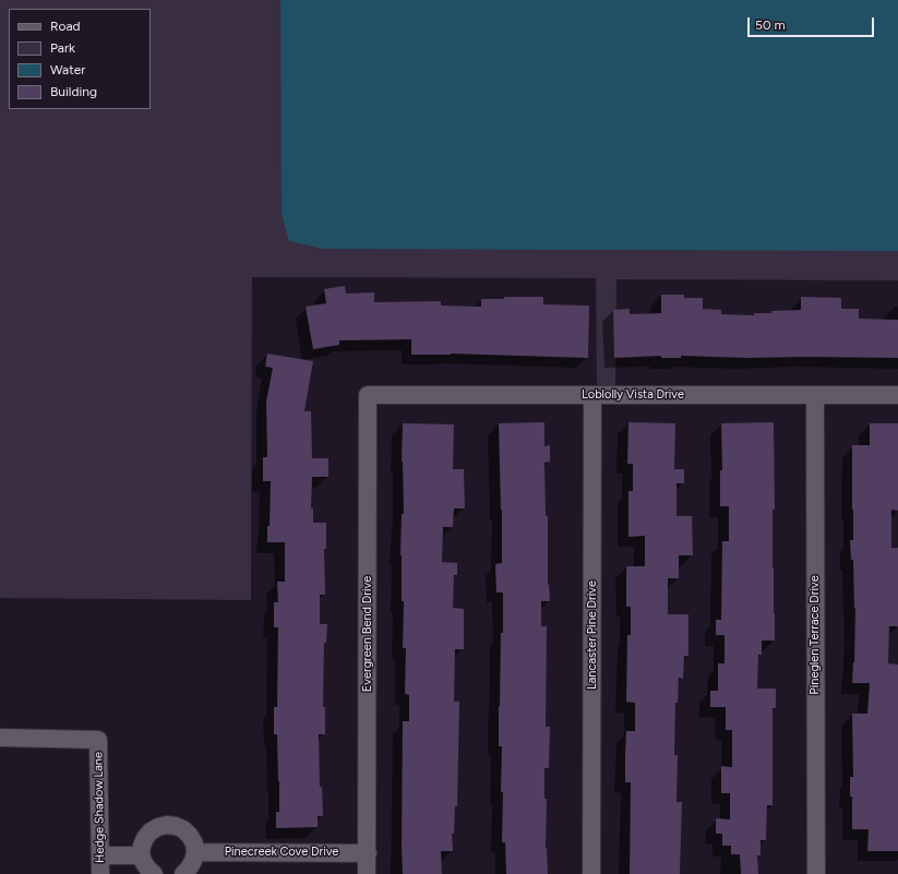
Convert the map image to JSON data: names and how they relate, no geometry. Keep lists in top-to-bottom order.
{
  "streets": {
    "street": [
      "Loblolly Vista Drive",
      "Evergreen Bend Drive",
      "Lancaster Pine Drive",
      "Pineglen Terrace Drive",
      "Hedge Shadow Lane",
      "Pinecreek Cove Drive"
    ]
  },
  "crossings": [
    ["Loblolly Vista Drive", "Evergreen Bend Drive"],
    ["Loblolly Vista Drive", "Lancaster Pine Drive"],
    ["Loblolly Vista Drive", "Pineglen Terrace Drive"],
    ["Evergreen Bend Drive", "Pinecreek Cove Drive"]
  ],
  "legend": [
    "Road",
    "Park",
    "Water",
    "Building"
  ],
  "scale_bar": "50 m"
}
